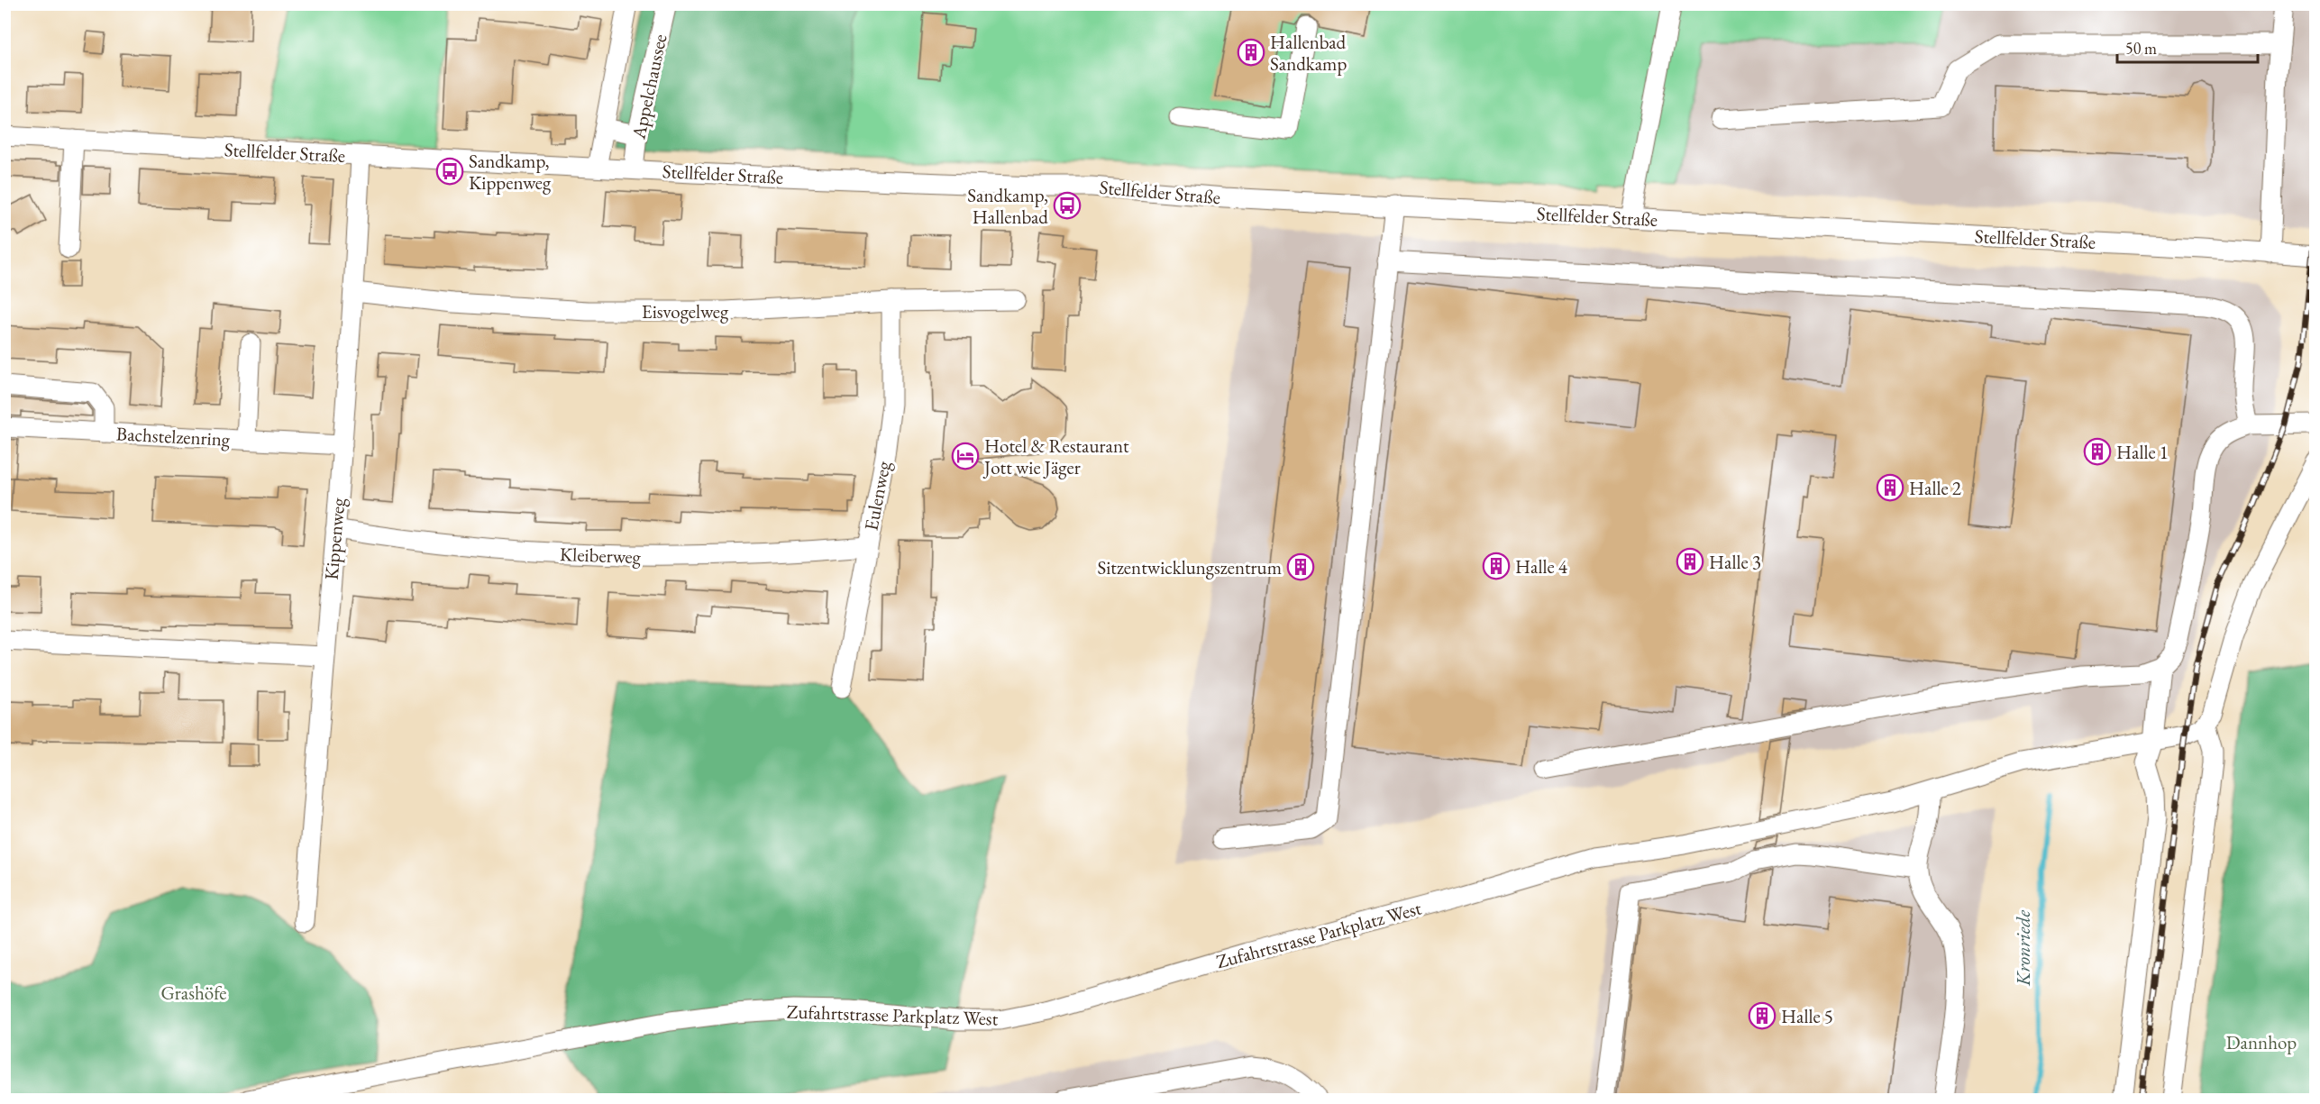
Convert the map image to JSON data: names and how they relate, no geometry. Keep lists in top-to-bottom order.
{
  "streets": {
    "street": [
      "Appelchaussee",
      "Stellfelder Straße",
      "Eisvogelweg",
      "Bachstelzenring",
      "Eulenweg",
      "Kippenweg",
      "Kleiberweg",
      "Zufahrtstrasse Parkplatz West"
    ]
  },
  "crossings": [
    ["Appelchaussee", "Stellfelder Straße"],
    ["Stellfelder Straße", "Kippenweg"],
    ["Eisvogelweg", "Eulenweg"],
    ["Eisvogelweg", "Kippenweg"],
    ["Bachstelzenring", "Kippenweg"],
    ["Eulenweg", "Kleiberweg"],
    ["Kippenweg", "Kleiberweg"]
  ],
  "water": ["Kronriede"],
  "parks": ["Grashöfe", "Dannhop"],
  "places": {
    "building": [
      "Hallenbad Sandkamp",
      "Halle 1",
      "Halle 2",
      "Halle 3",
      "Halle 4",
      "Sitzentwicklungszentrum",
      "Halle 5"
    ],
    "bus stop": ["Sandkamp, Kippenweg", "Sandkamp, Hallenbad"],
    "hotel": ["Hotel & Restaurant Jott wie Jäger"]
  },
  "scale_bar": "50 m"
}
